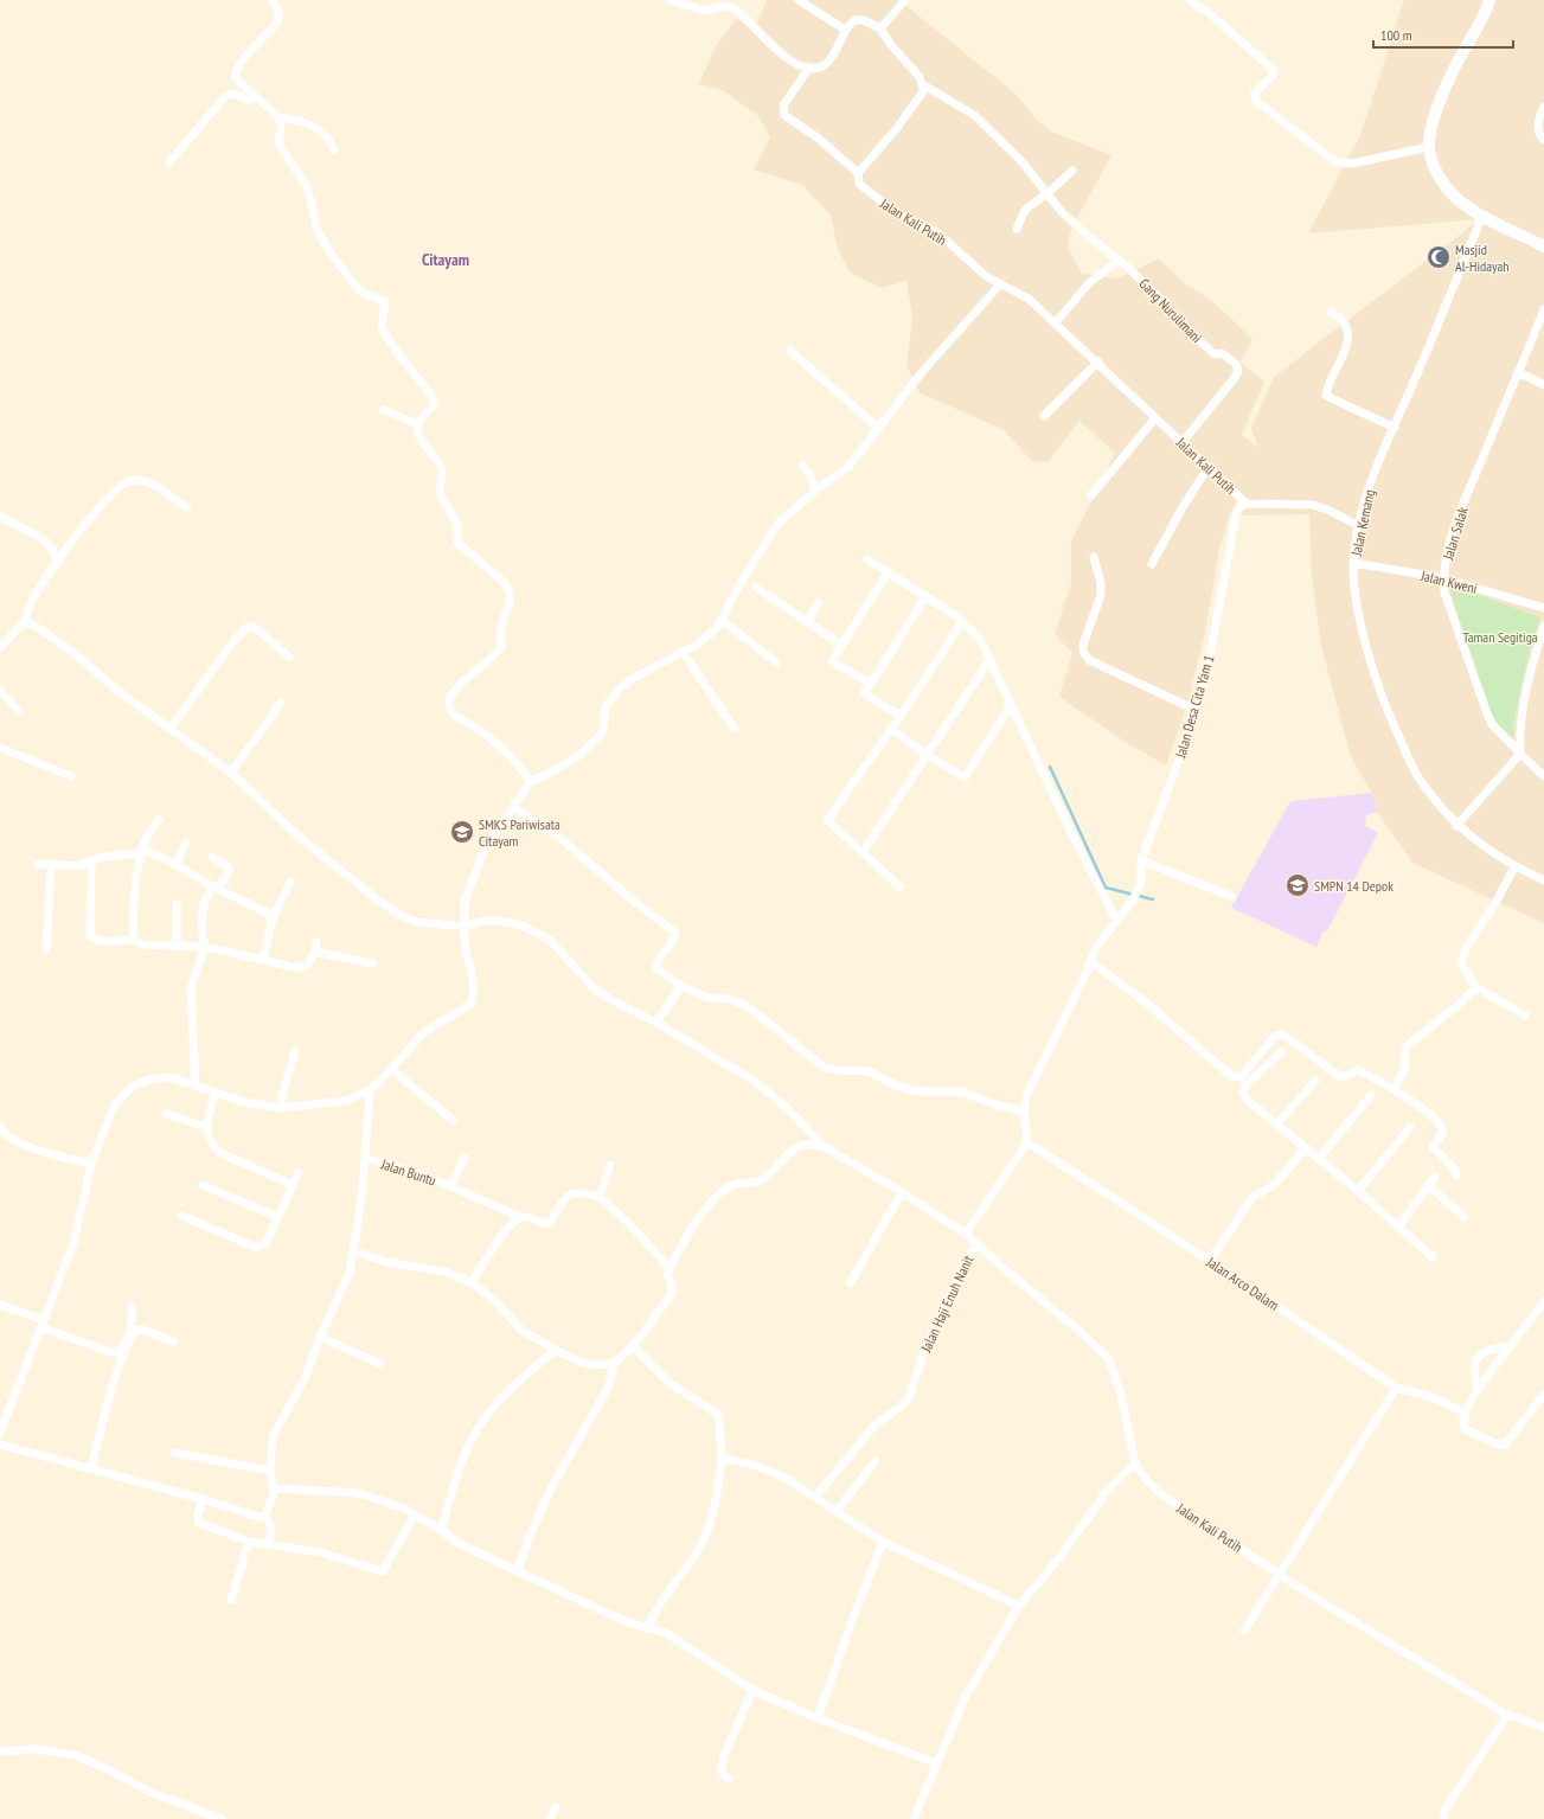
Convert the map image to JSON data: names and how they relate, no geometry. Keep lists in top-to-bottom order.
{
  "streets": {
    "street": [
      "Jalan Kali Putih",
      "Gang Nurulimani",
      "Jalan Kemang",
      "Jalan Salak",
      "Jalan Kweni",
      "Jalan Desa Cita Yam 1",
      "Jalan Buntu",
      "Jalan Arco Dalam",
      "Jalan Haji Enuh Nanit"
    ]
  },
  "crossings": [
    ["Jalan Kali Putih", "Gang Nurulimani"],
    ["Jalan Kali Putih", "Jalan Desa Cita Yam 1"],
    ["Jalan Kali Putih", "Jalan Haji Enuh Nanit"],
    ["Jalan Kemang", "Jalan Kweni"],
    ["Jalan Salak", "Jalan Kweni"],
    ["Jalan Arco Dalam", "Jalan Haji Enuh Nanit"]
  ],
  "districts": ["Citayam"],
  "parks": ["Taman Segitiga"],
  "places": {
    "mosque": ["Masjid Al-Hidayah"],
    "school or university": ["SMKS Pariwisata Citayam", "SMPN 14 Depok"]
  },
  "scale_bar": "100 m"
}
